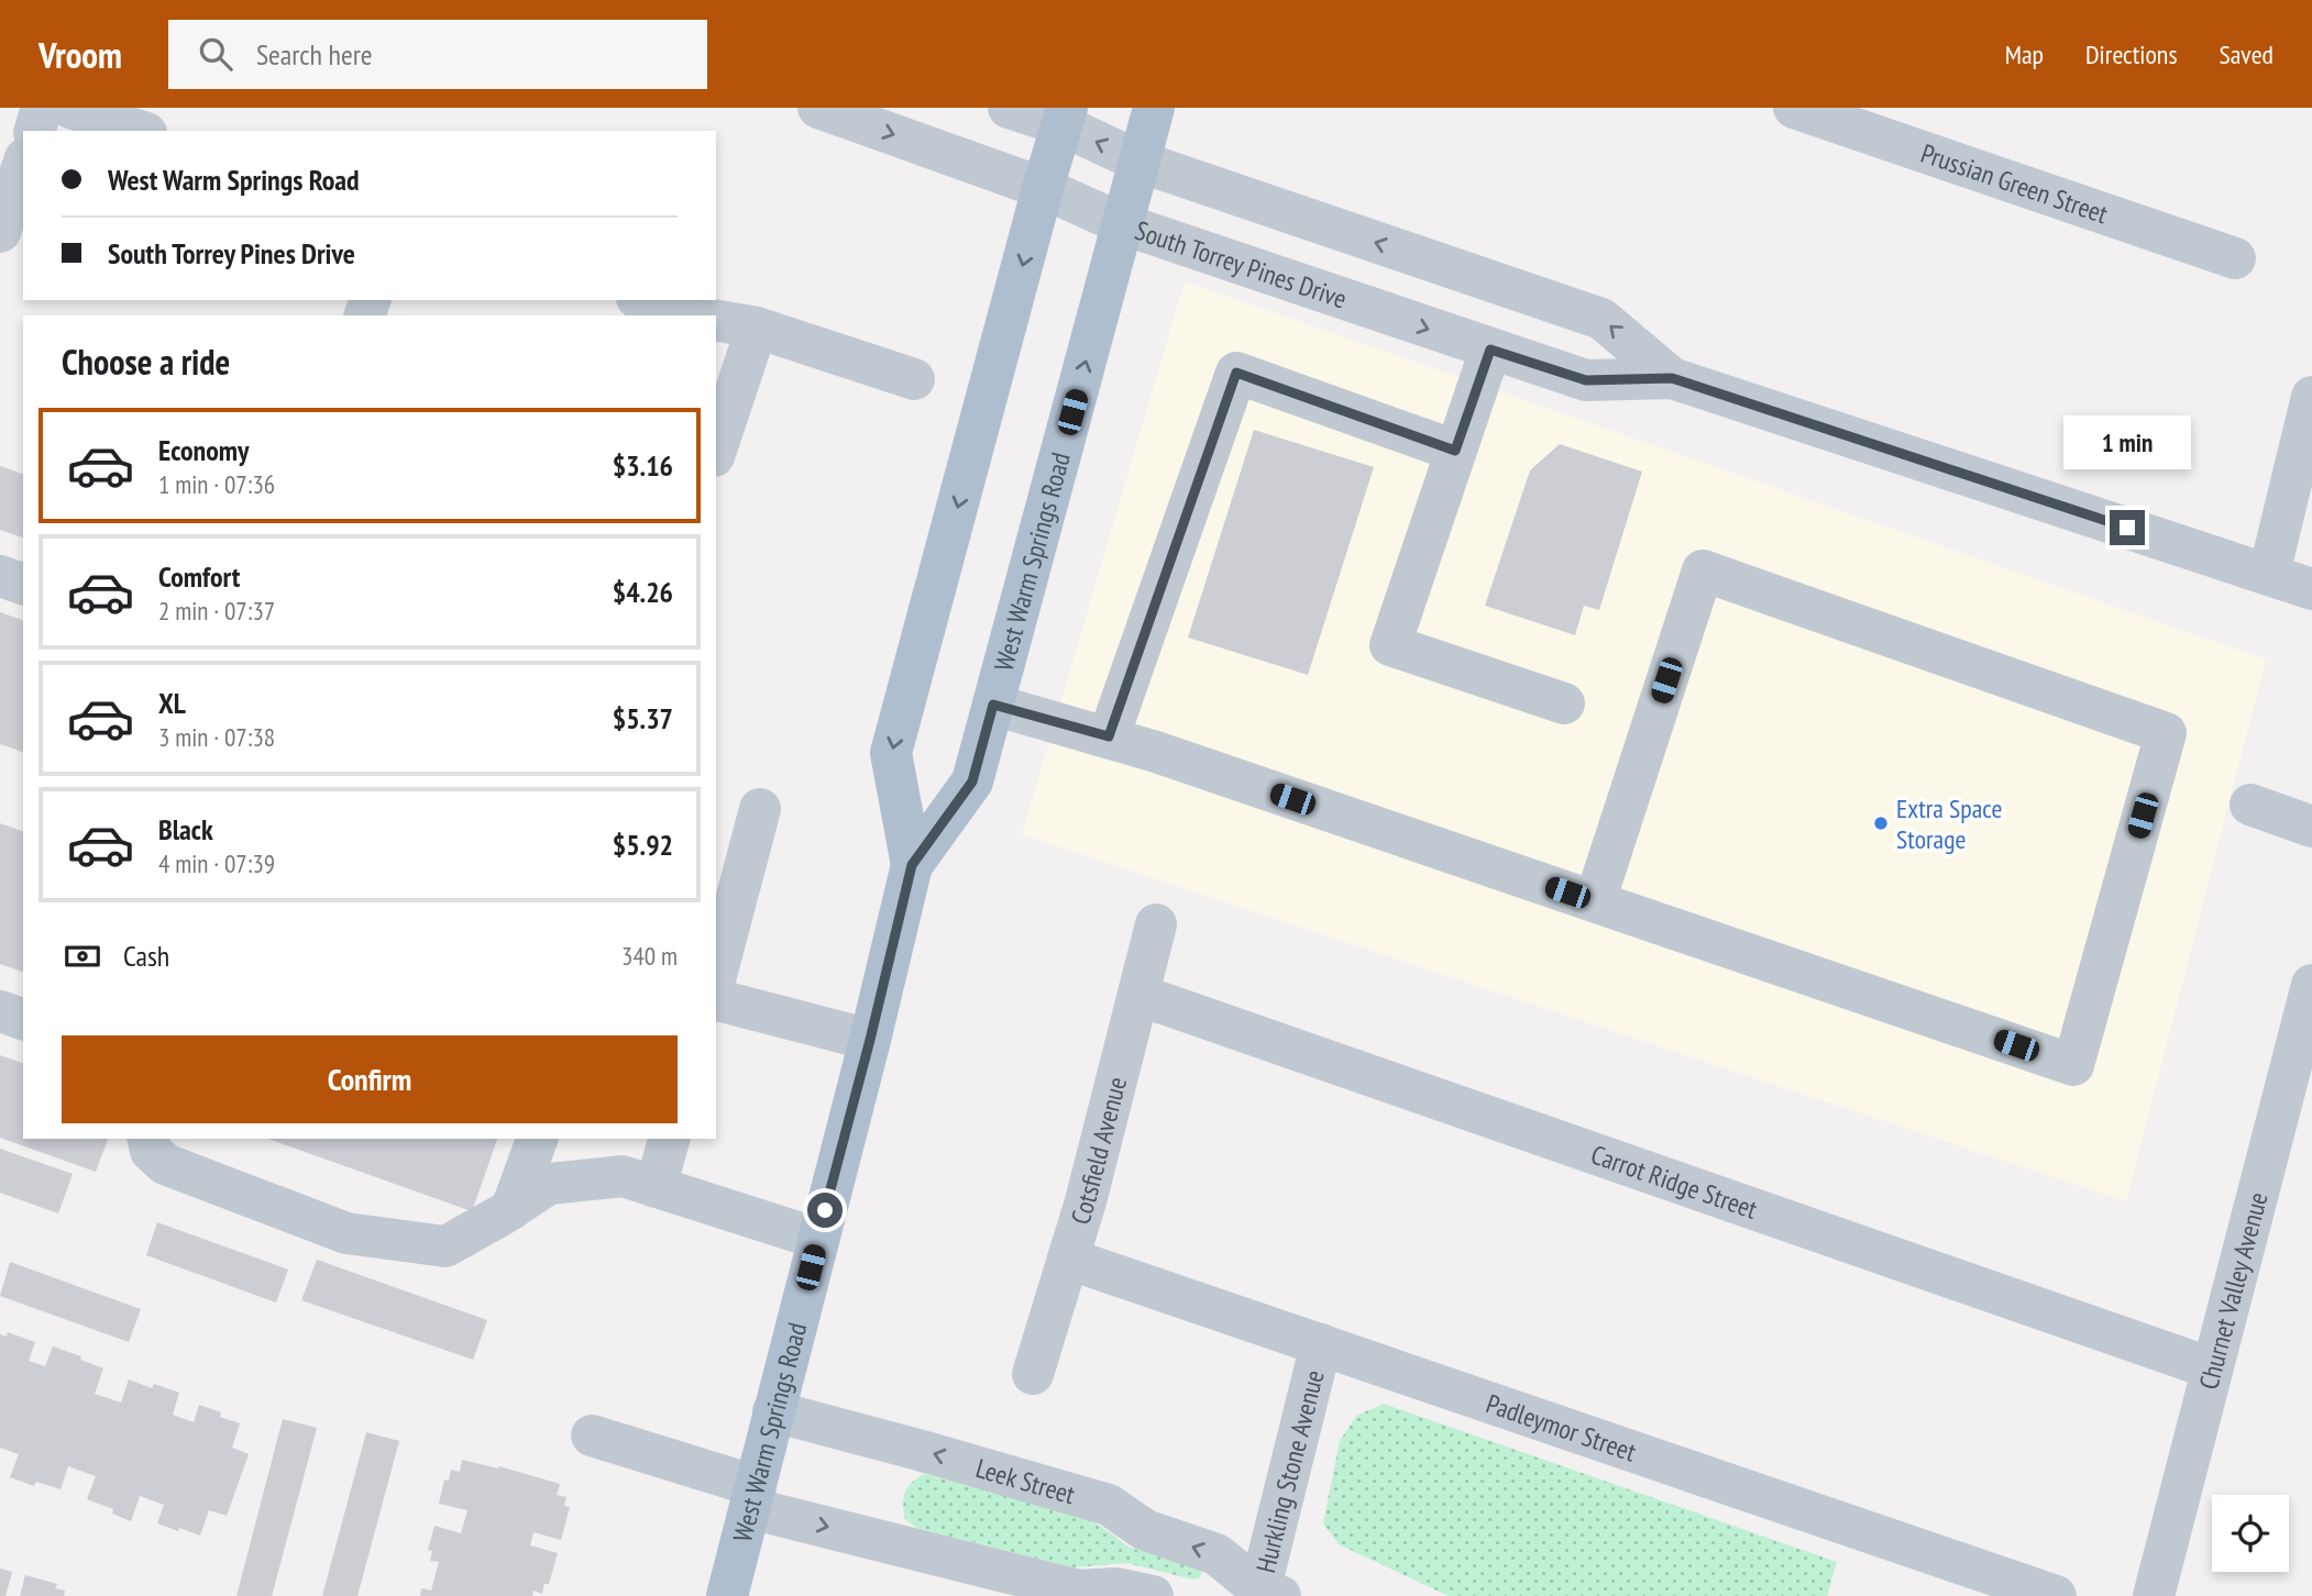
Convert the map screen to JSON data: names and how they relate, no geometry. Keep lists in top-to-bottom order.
{
  "streets": {
    "main road": ["West Warm Springs Road"],
    "street": [
      "Prussian Green Street",
      "South Torrey Pines Drive",
      "Cotsfield Avenue",
      "Carrot Ridge Street",
      "Churnet Valley Avenue",
      "Padleymor Street",
      "Hurkling Stone Avenue",
      "Leek Street"
    ]
  },
  "crossings": [
    ["South Torrey Pines Drive", "West Warm Springs Road"],
    ["West Warm Springs Road", "Leek Street"],
    ["Cotsfield Avenue", "Carrot Ridge Street"],
    ["Cotsfield Avenue", "Padleymor Street"],
    ["Carrot Ridge Street", "Churnet Valley Avenue"],
    ["Padleymor Street", "Hurkling Stone Avenue"],
    ["Hurkling Stone Avenue", "Leek Street"]
  ],
  "places": ["Extra Space Storage"],
  "page": {
    "header": "Vroom",
    "search": "Search here",
    "nav": ["Map", "Directions", "Saved"],
    "banner": ["West Warm Springs Road", "South Torrey Pines Drive"],
    "heading": "Choose a ride",
    "list": [
      {
        "name": "Economy",
        "note": "1 min · 07:36",
        "value": "$3.16"
      },
      {
        "name": "Comfort",
        "note": "2 min · 07:37",
        "value": "$4.26"
      },
      {
        "name": "XL",
        "note": "3 min · 07:38",
        "value": "$5.37"
      },
      {
        "name": "Black",
        "note": "4 min · 07:39",
        "value": "$5.92"
      }
    ],
    "bubble": "1 min",
    "pay": ["Cash", "340 m"],
    "buttons": "Confirm"
  }
}
